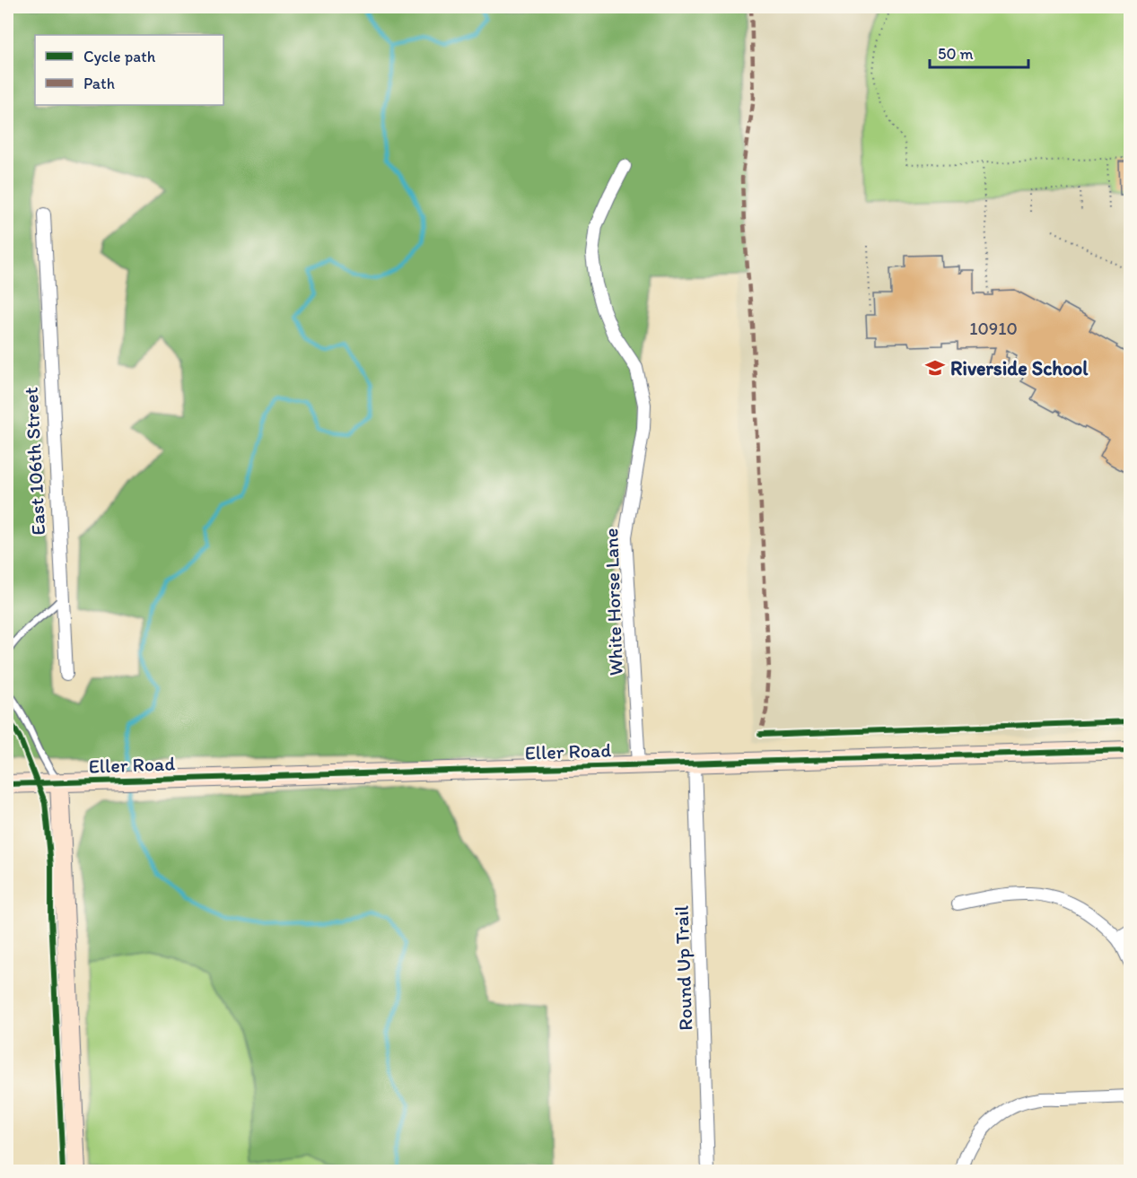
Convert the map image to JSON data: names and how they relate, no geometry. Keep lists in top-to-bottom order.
{
  "streets": {
    "street": [
      "East 106th Street",
      "White Horse Lane",
      "Eller Road",
      "Round Up Trail"
    ]
  },
  "crossings": [
    ["White Horse Lane", "Eller Road"],
    ["Eller Road", "Round Up Trail"]
  ],
  "places": {
    "school or university": ["Riverside School"]
  },
  "house_numbers": ["10910"],
  "legend": ["Cycle path", "Path"],
  "scale_bar": "50 m"
}
